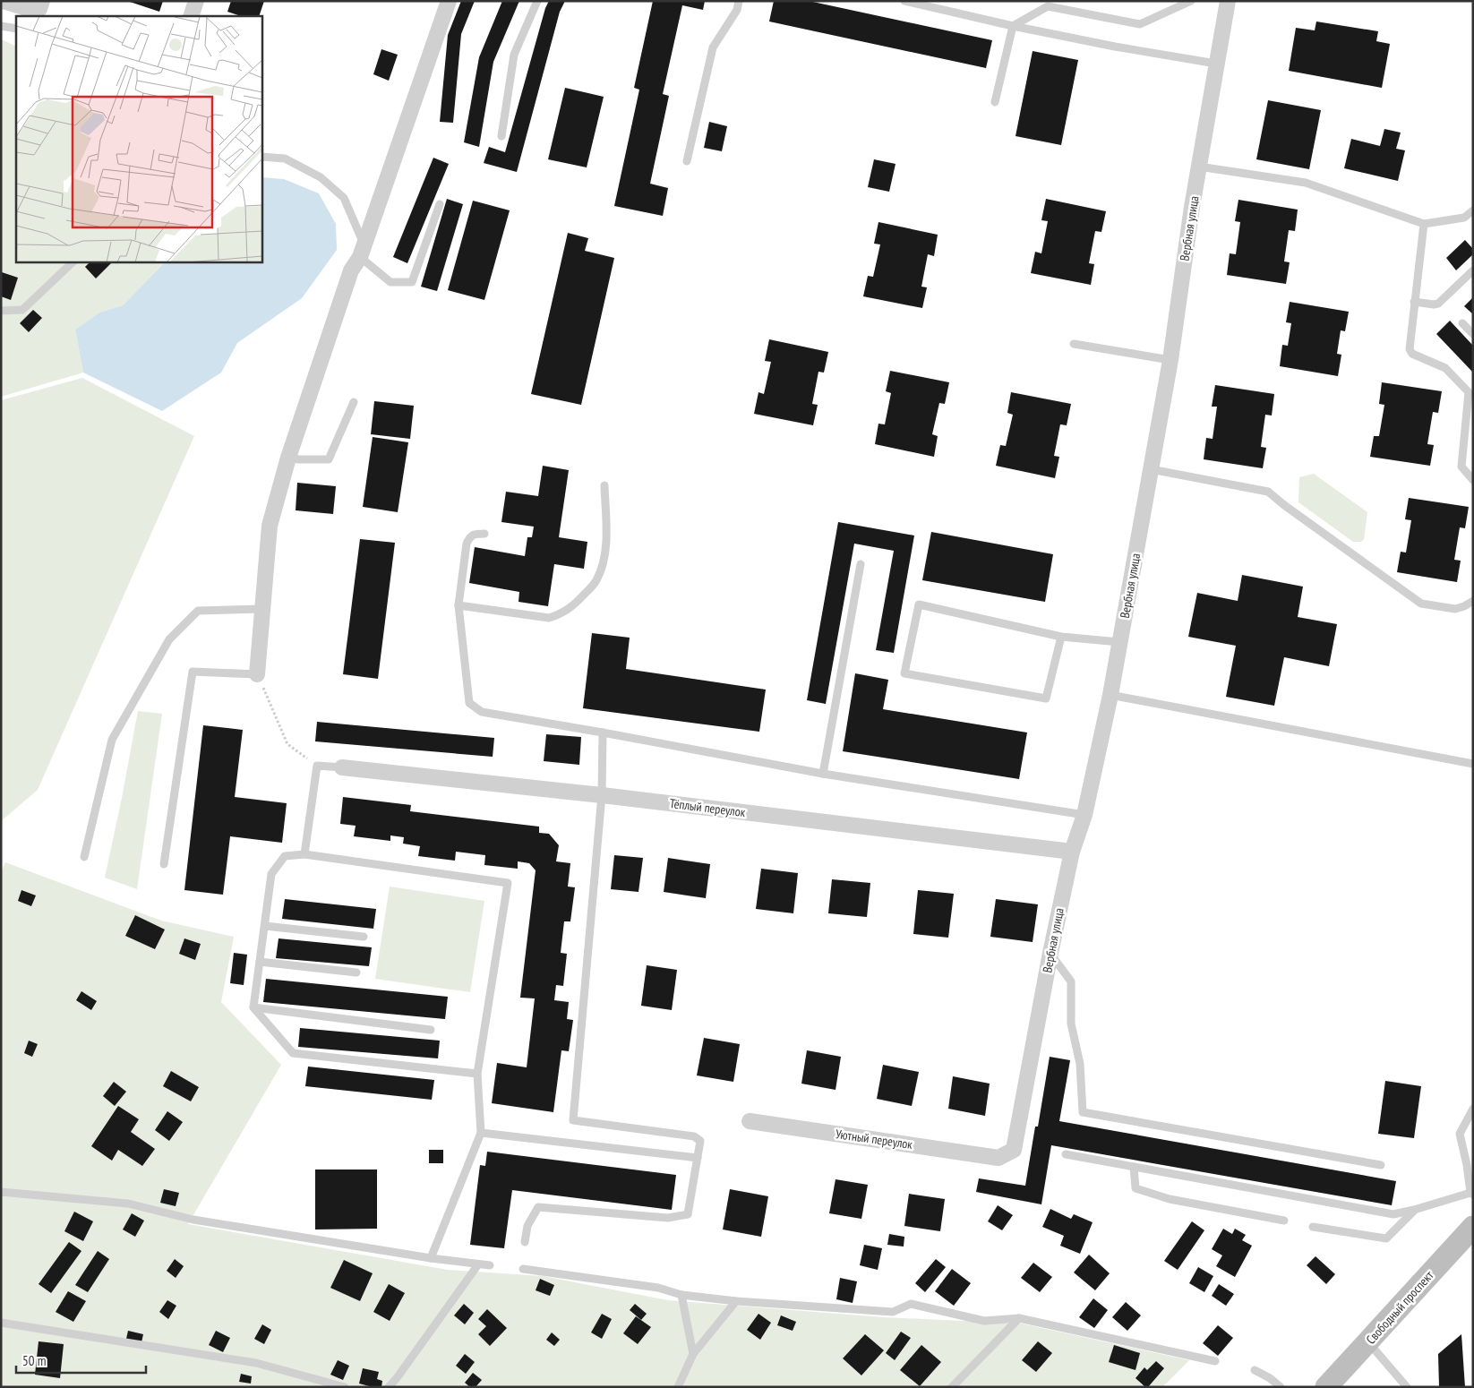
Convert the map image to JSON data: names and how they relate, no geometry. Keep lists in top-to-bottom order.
{
  "streets": {
    "main road": ["Свободный проспект"],
    "street": ["Вербная улица", "Тёплый переулок", "Уютный переулок"]
  },
  "crossings": [
    ["Вербная улица", "Тёплый переулок"],
    ["Вербная улица", "Уютный переулок"]
  ],
  "scale_bar": "50 m"
}
